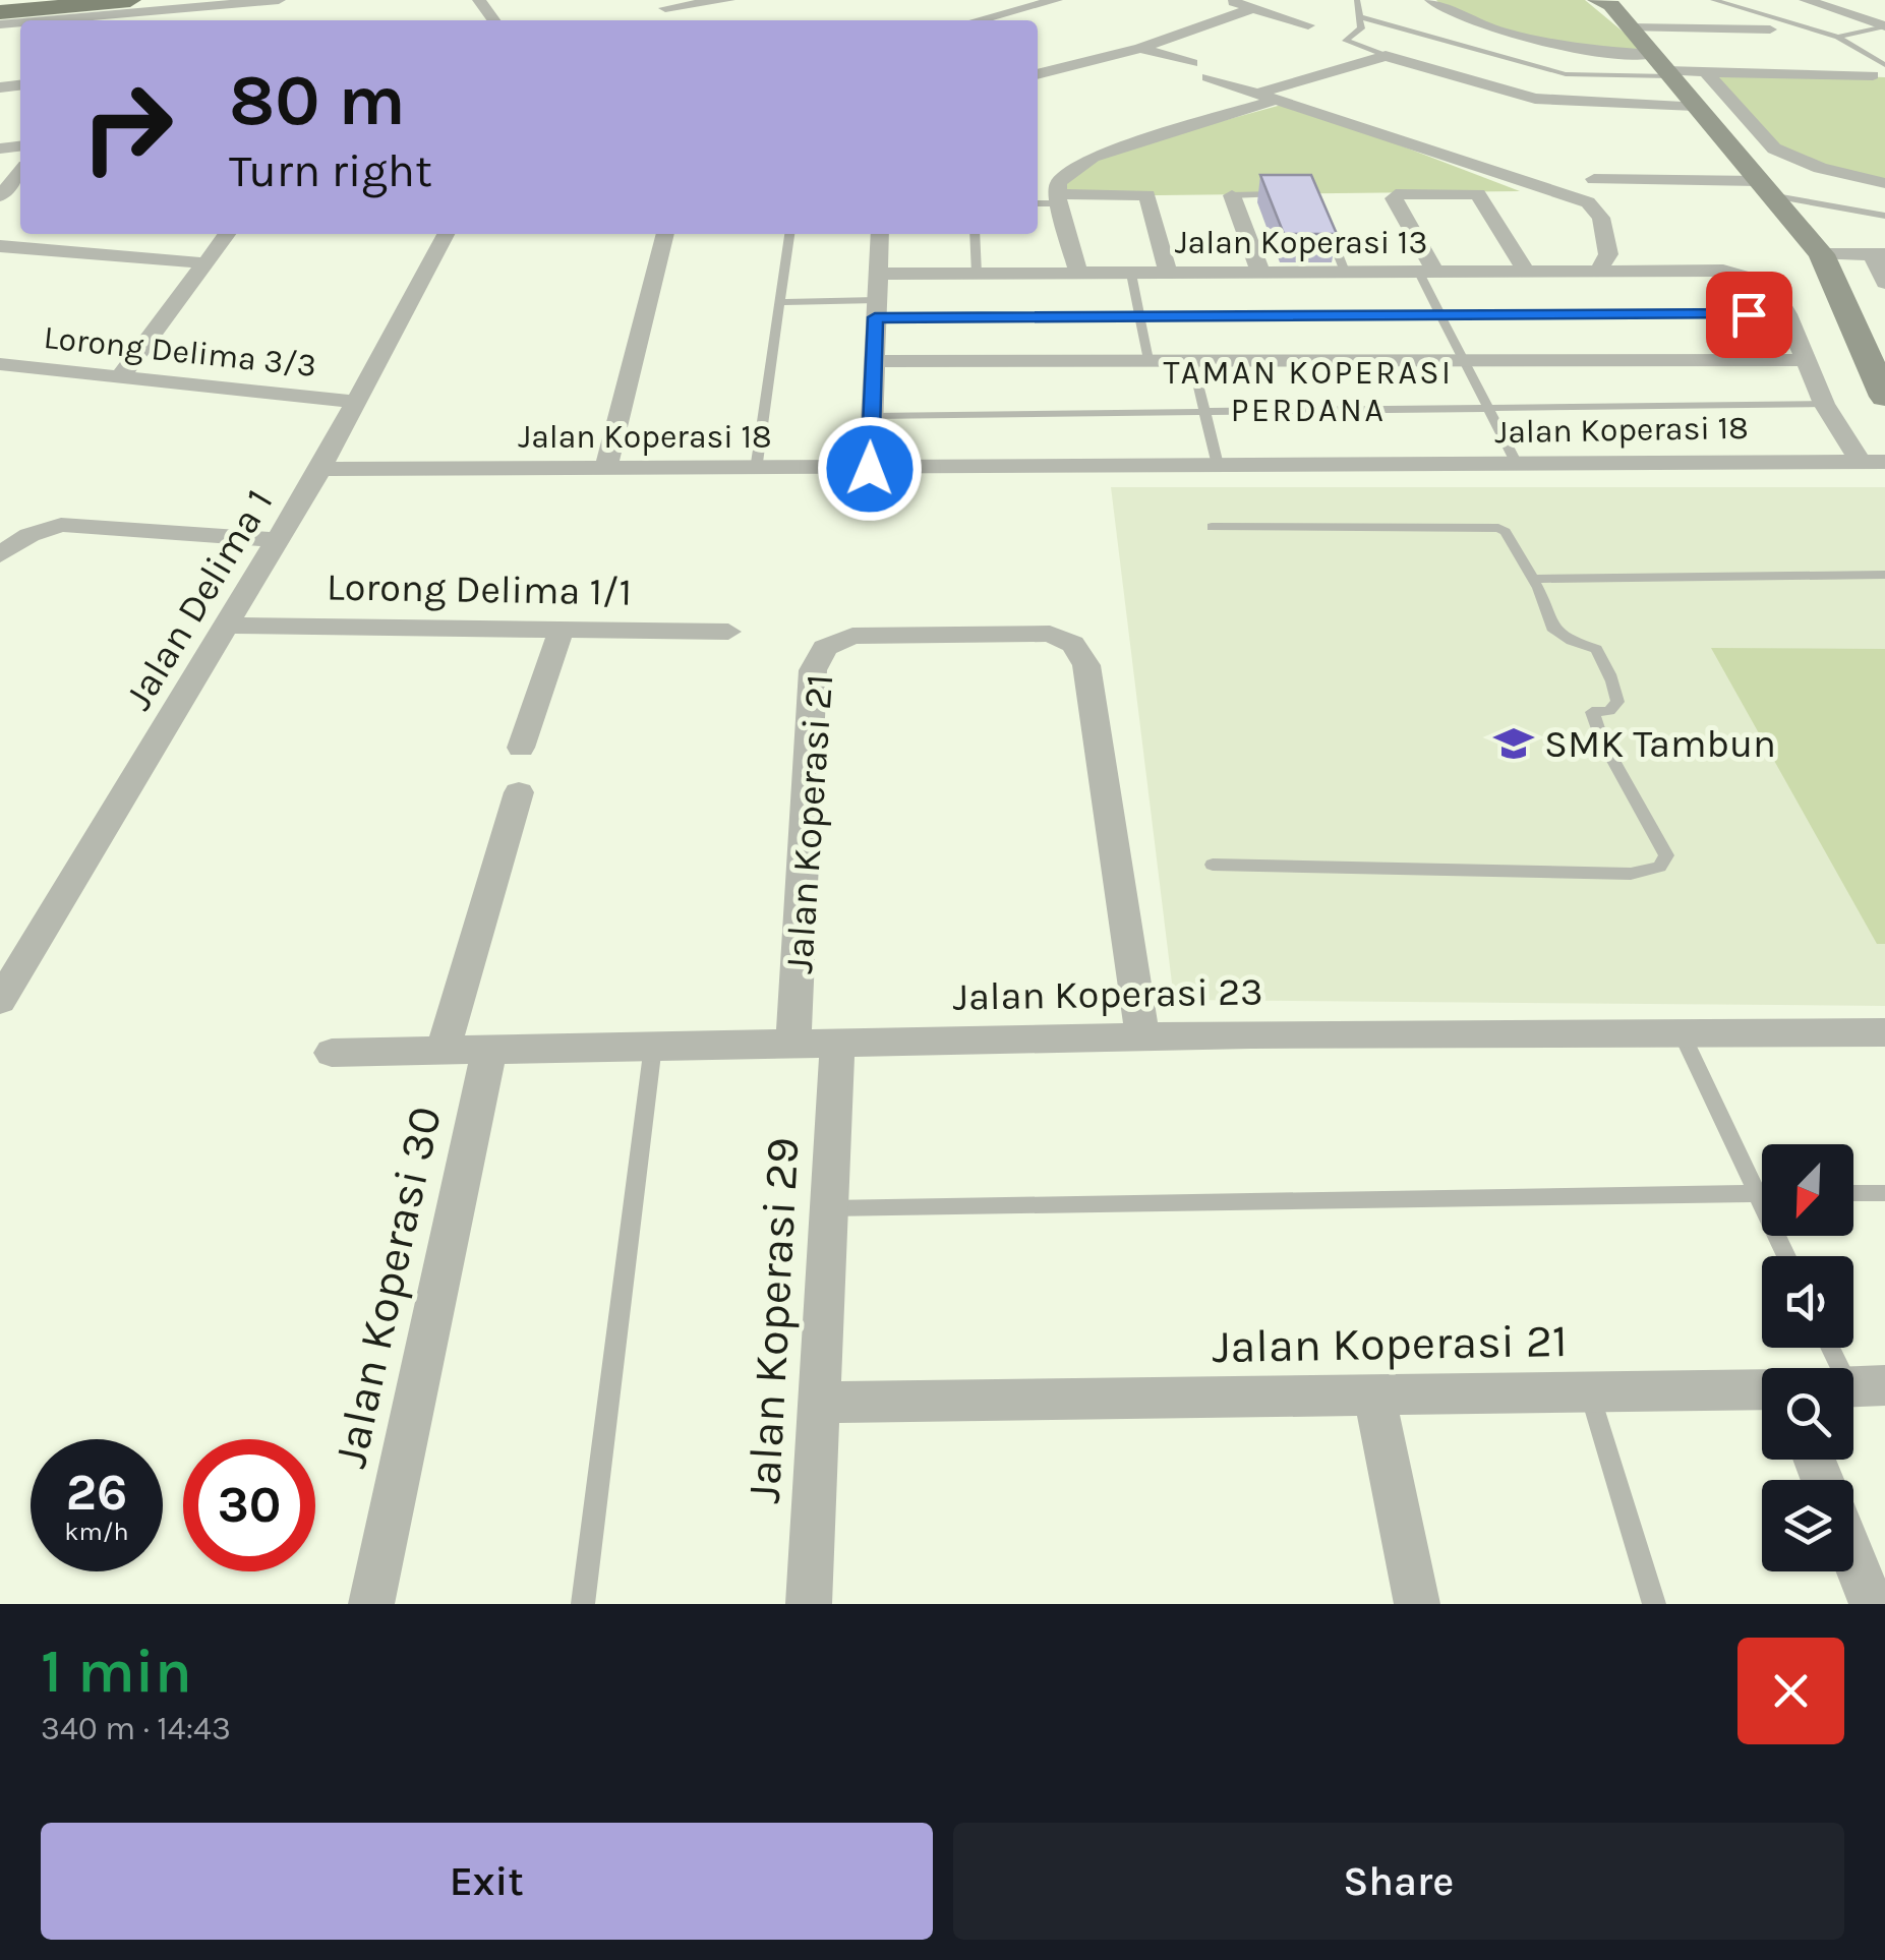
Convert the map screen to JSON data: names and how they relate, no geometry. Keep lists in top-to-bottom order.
{
  "streets": {
    "street": [
      "Jalan Koperasi 13",
      "Lorong Delima 3/3",
      "Jalan Koperasi 18",
      "Lorong Delima 1/1",
      "Jalan Delima 1",
      "Jalan Koperasi 21",
      "Jalan Koperasi 23",
      "Jalan Koperasi 30",
      "Jalan Koperasi 29"
    ]
  },
  "crossings": [
    ["Lorong Delima 3/3", "Jalan Delima 1"],
    ["Jalan Koperasi 18", "Jalan Delima 1"],
    ["Lorong Delima 1/1", "Jalan Delima 1"],
    ["Jalan Koperasi 21", "Jalan Koperasi 23"],
    ["Jalan Koperasi 21", "Jalan Koperasi 29"],
    ["Jalan Koperasi 23", "Jalan Koperasi 30"],
    ["Jalan Koperasi 23", "Jalan Koperasi 29"]
  ],
  "districts": ["TAMAN KOPERASI PERDANA"],
  "places": {
    "school or university": ["SMK Tambun"]
  },
  "north": "bottom left",
  "page": {
    "turn": ["80 m", "Turn right"],
    "speed": "26 km/h",
    "limit": "30",
    "heading": ["1 min", "340 m · 14:43"],
    "buttons": ["Exit", "Share"]
  }
}
